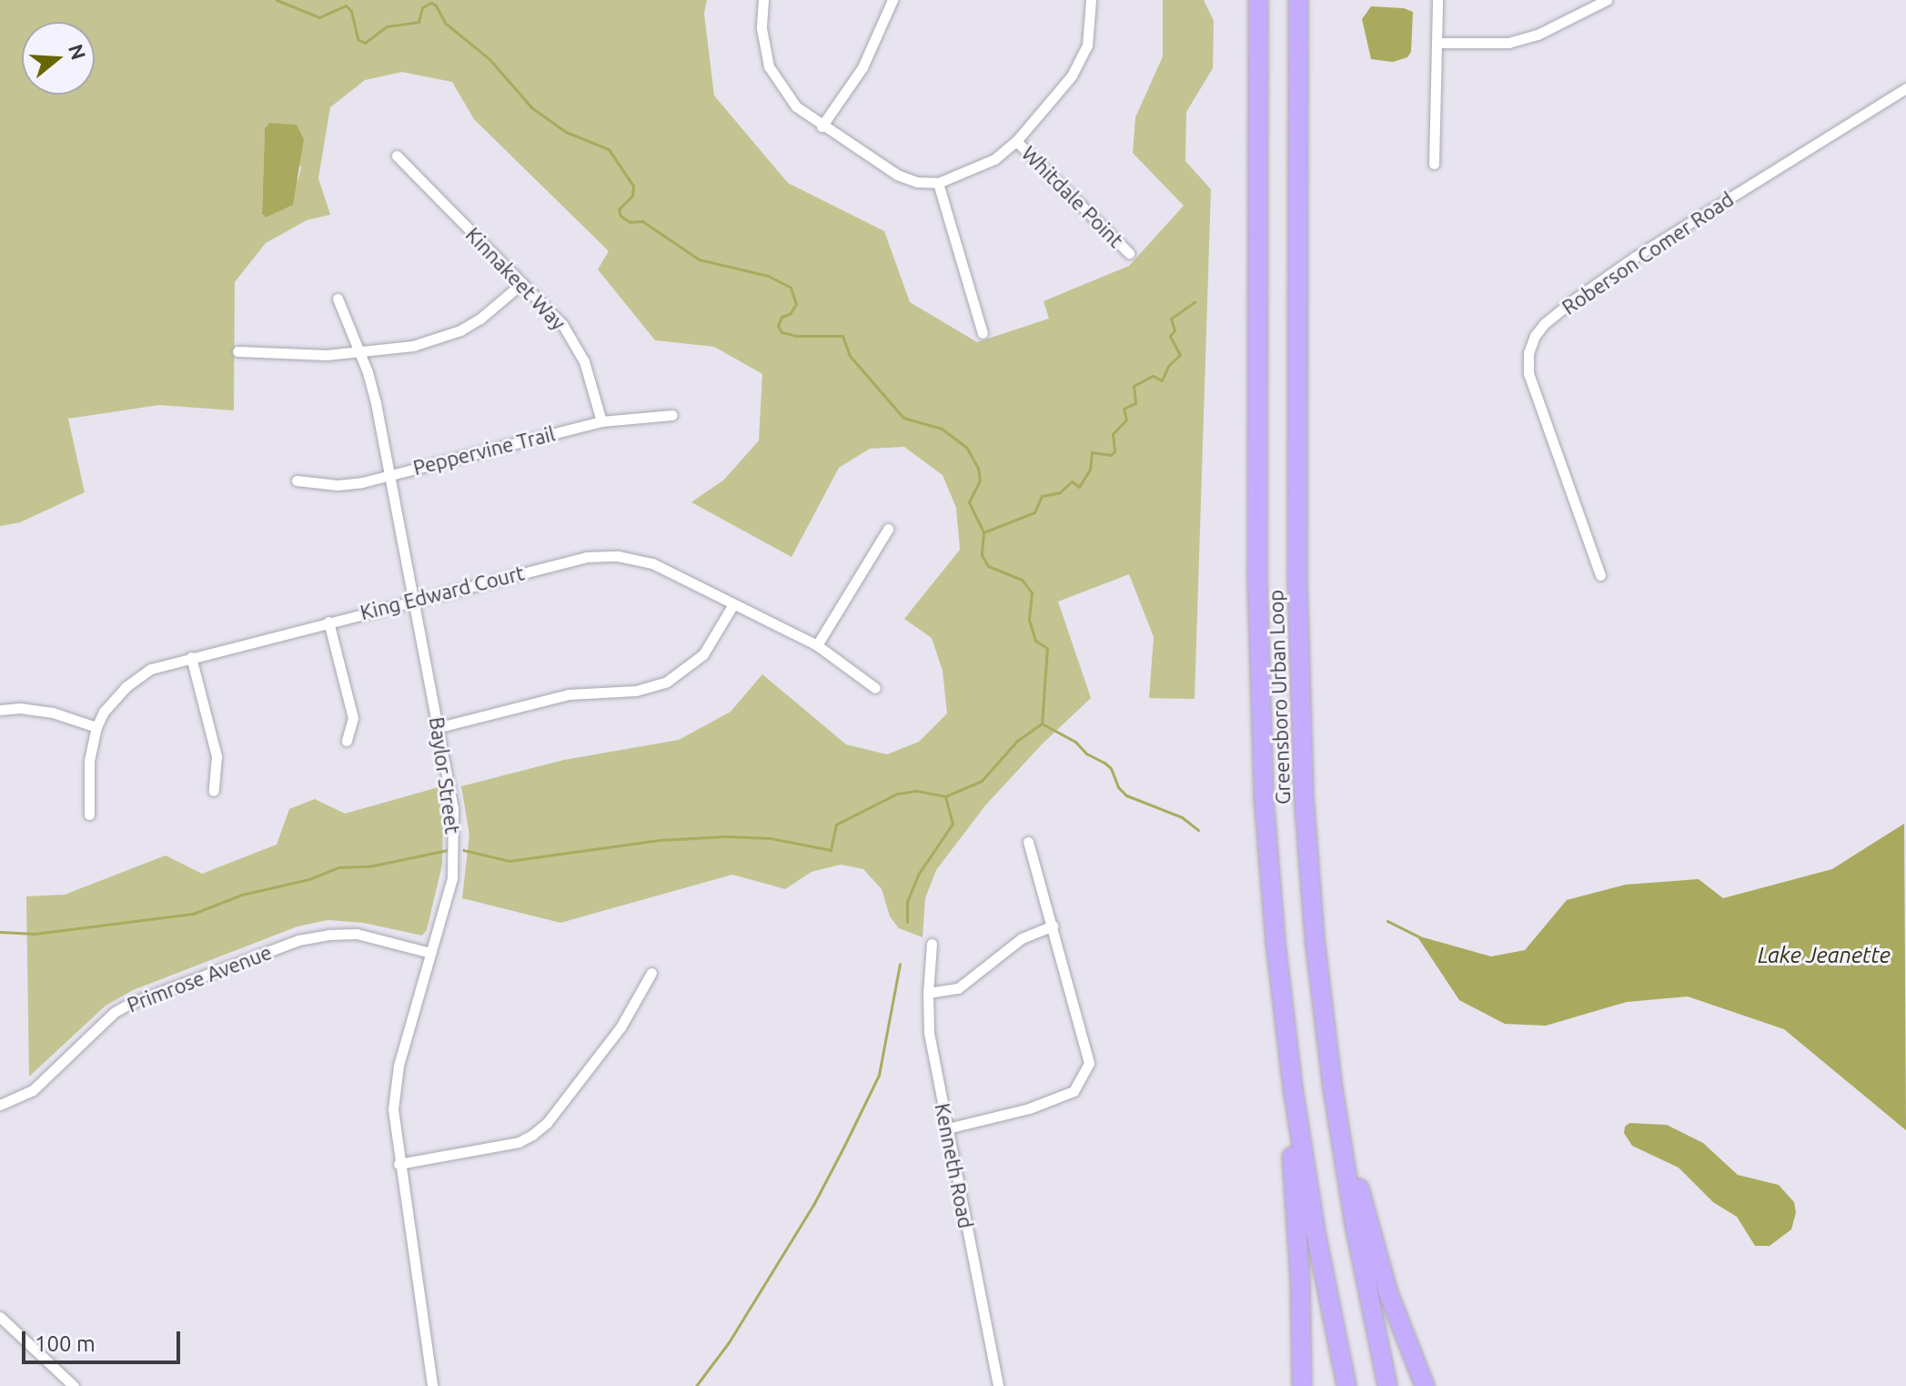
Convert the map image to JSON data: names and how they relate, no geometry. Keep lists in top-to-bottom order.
{
  "streets": {
    "highway": ["Greensboro Urban Loop"],
    "street": [
      "Whitdale Point",
      "Roberson Comer Road",
      "Kinnakeet Way",
      "Peppervine Trail",
      "King Edward Court",
      "Baylor Street",
      "Primrose Avenue",
      "Kenneth Road"
    ]
  },
  "crossings": [
    ["Kinnakeet Way", "Peppervine Trail"],
    ["Peppervine Trail", "Baylor Street"],
    ["King Edward Court", "Baylor Street"],
    ["Baylor Street", "Primrose Avenue"]
  ],
  "water": ["Lake Jeanette"],
  "scale_bar": "100 m",
  "north": "right"
}
